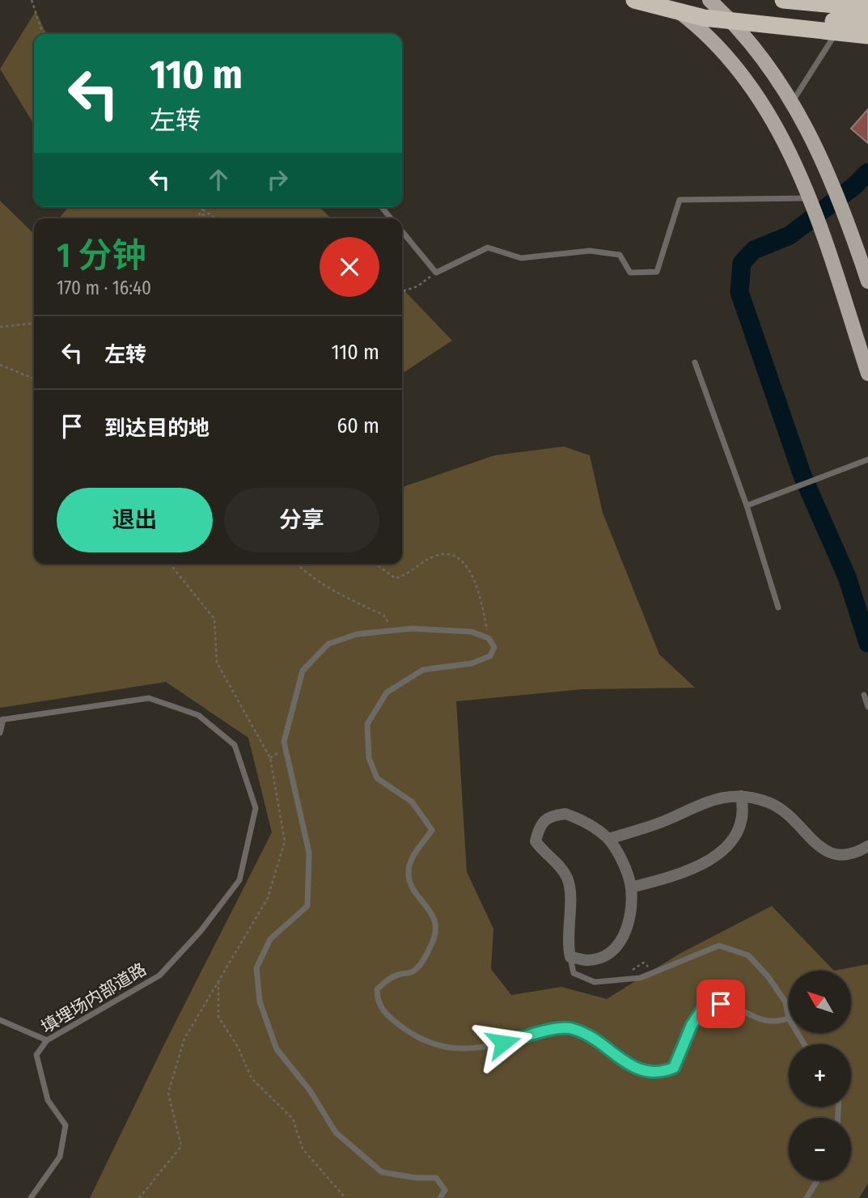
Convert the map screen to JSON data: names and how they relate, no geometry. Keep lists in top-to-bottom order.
{
  "streets": {
    "lane": ["填埋场内部道路"]
  },
  "north": "top left",
  "page": {
    "turn": ["110 m", "左转"],
    "heading": ["1 分钟", "170 m · 16:40"],
    "list": [
      {
        "name": "左转",
        "value": "110 m"
      },
      {
        "name": "到达目的地",
        "value": "60 m"
      }
    ],
    "buttons": ["退出", "分享"],
    "map_buttons": ["+", "−"]
  }
}
